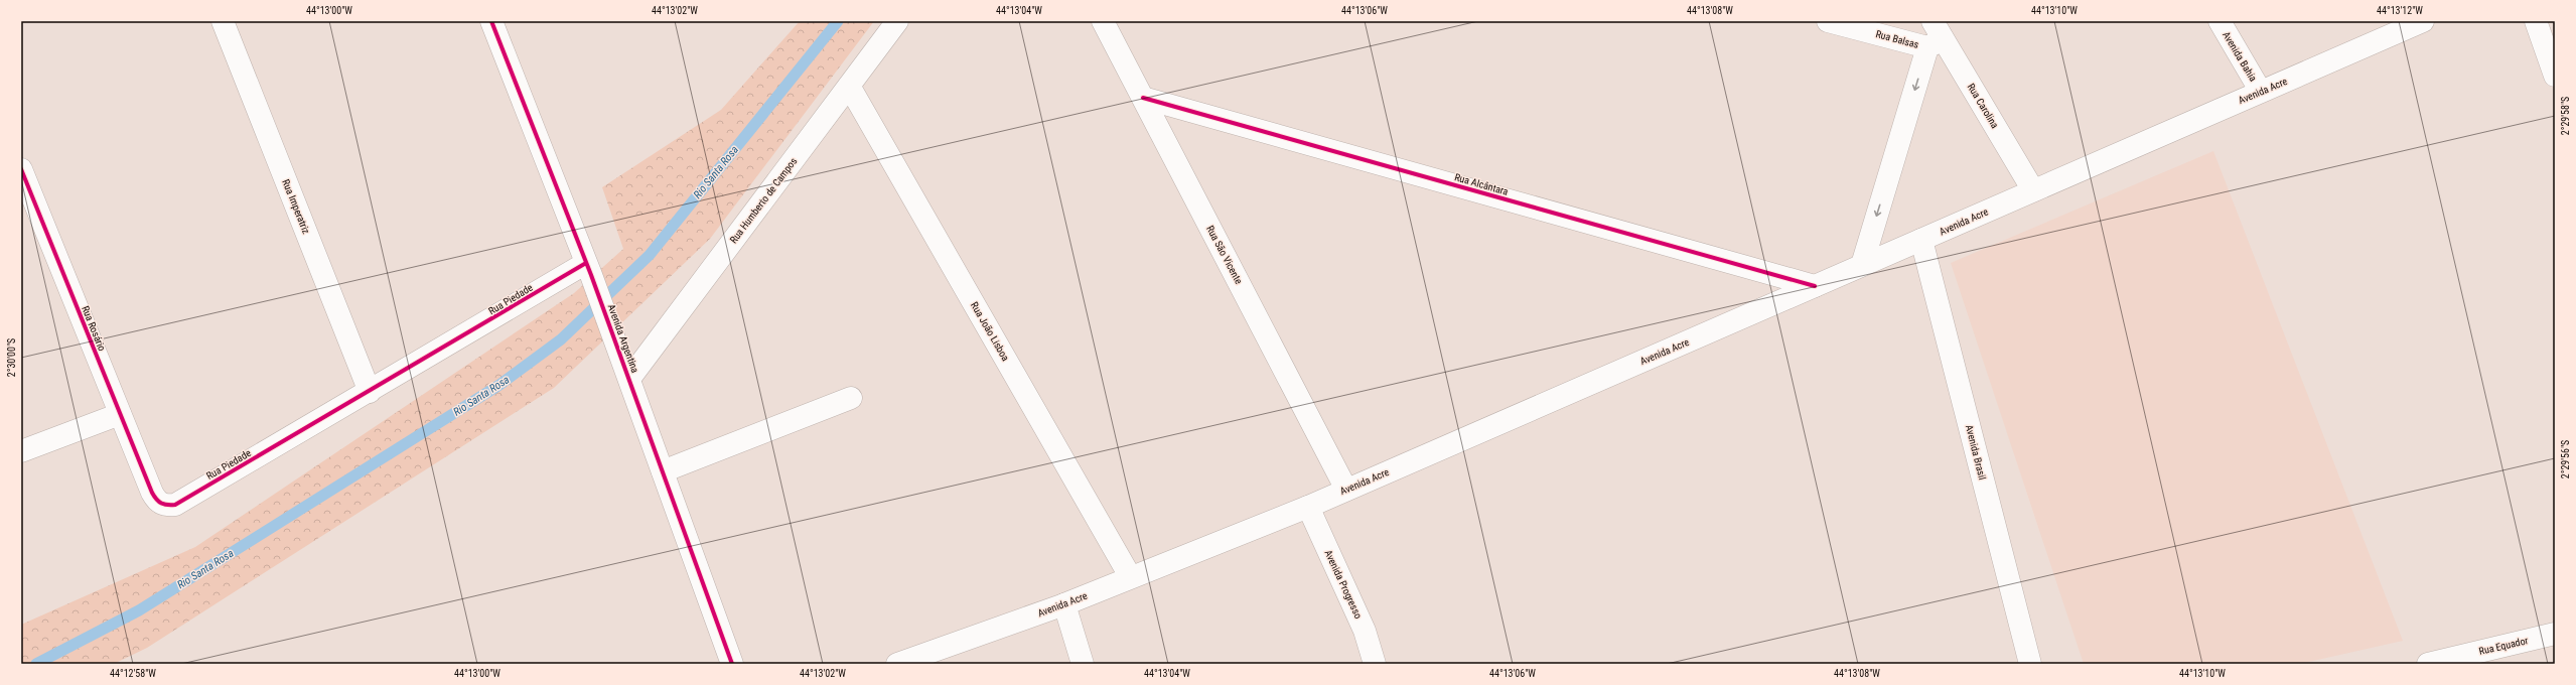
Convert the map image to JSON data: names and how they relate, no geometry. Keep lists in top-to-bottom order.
{
  "streets": {
    "street": [
      "Rua Balsas",
      "Avenida Bahia",
      "Avenida Acre",
      "Rua Carolina",
      "Rua Alcântara",
      "Rua Humberto de Campos",
      "Rua Imperatriz",
      "Rua São Vicente",
      "Rua Piedade",
      "Rua Rosário",
      "Rua João Lisboa",
      "Avenida Argentina",
      "Avenida Brasil",
      "Avenida Progresso",
      "Rua Equador"
    ]
  },
  "crossings": [
    ["Rua Balsas", "Rua Carolina"],
    ["Avenida Bahia", "Avenida Acre"],
    ["Avenida Acre", "Rua Carolina"],
    ["Avenida Acre", "Rua Alcântara"],
    ["Avenida Acre", "Rua São Vicente"],
    ["Avenida Acre", "Rua João Lisboa"],
    ["Avenida Acre", "Avenida Brasil"],
    ["Avenida Acre", "Avenida Progresso"],
    ["Rua Alcântara", "Rua São Vicente"],
    ["Rua Humberto de Campos", "Rua João Lisboa"],
    ["Rua Humberto de Campos", "Avenida Argentina"],
    ["Rua Imperatriz", "Rua Piedade"],
    ["Rua Piedade", "Rua Rosário"],
    ["Rua Piedade", "Avenida Argentina"]
  ],
  "water": ["Rio Santa Rosa"],
  "coordinates": [
    "44°13'00\"W",
    "44°13'02\"W",
    "44°13'04\"W",
    "44°13'06\"W",
    "44°13'08\"W",
    "44°13'10\"W",
    "44°13'12\"W",
    "2°29'58\"S",
    "2°30'00\"S",
    "2°29'56\"S",
    "44°12'58\"W"
  ]
}
